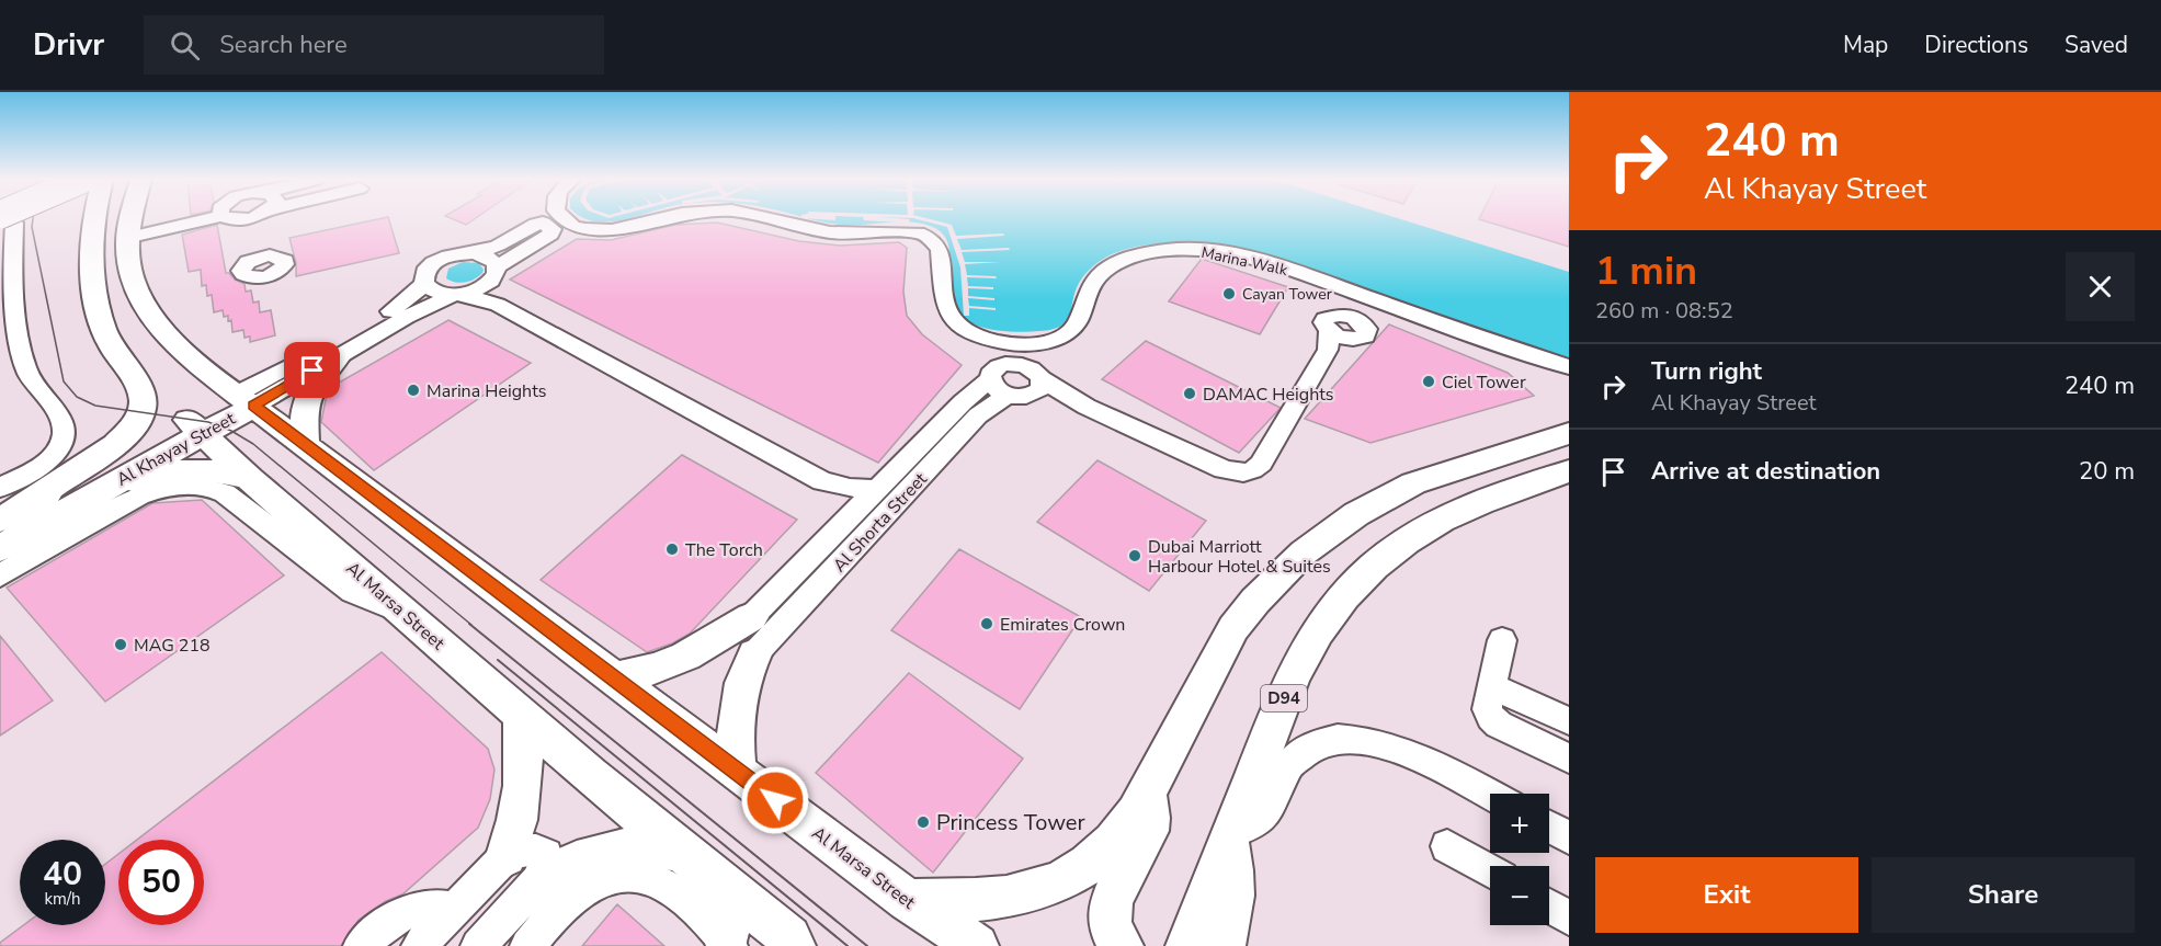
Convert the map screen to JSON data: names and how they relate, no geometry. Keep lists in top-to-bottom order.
{
  "streets": {
    "main road": ["Al Khayay Street", "Al Marsa Street", "D94"],
    "street": ["Marina Walk", "Al Shorta Street"]
  },
  "crossings": [
    ["Al Khayay Street", "Al Marsa Street"]
  ],
  "places": [
    "Cayan Tower",
    "Ciel Tower",
    "Marina Heights",
    "DAMAC Heights",
    "The Torch",
    "Dubai Marriott Harbour Hotel & Suites",
    "Emirates Crown",
    "MAG 218",
    "Princess Tower"
  ],
  "page": {
    "header": "Drivr",
    "search": "Search here",
    "nav": ["Map", "Directions", "Saved"],
    "turn": ["240 m", "Al Khayay Street"],
    "heading": ["1 min", "260 m · 08:52"],
    "list": [
      {
        "name": "Turn right",
        "note": "Al Khayay Street",
        "value": "240 m"
      },
      {
        "name": "Arrive at destination",
        "value": "20 m"
      }
    ],
    "map_buttons": ["+", "−"],
    "speed": "40 km/h",
    "limit": "50",
    "buttons": ["Exit", "Share"]
  }
}
